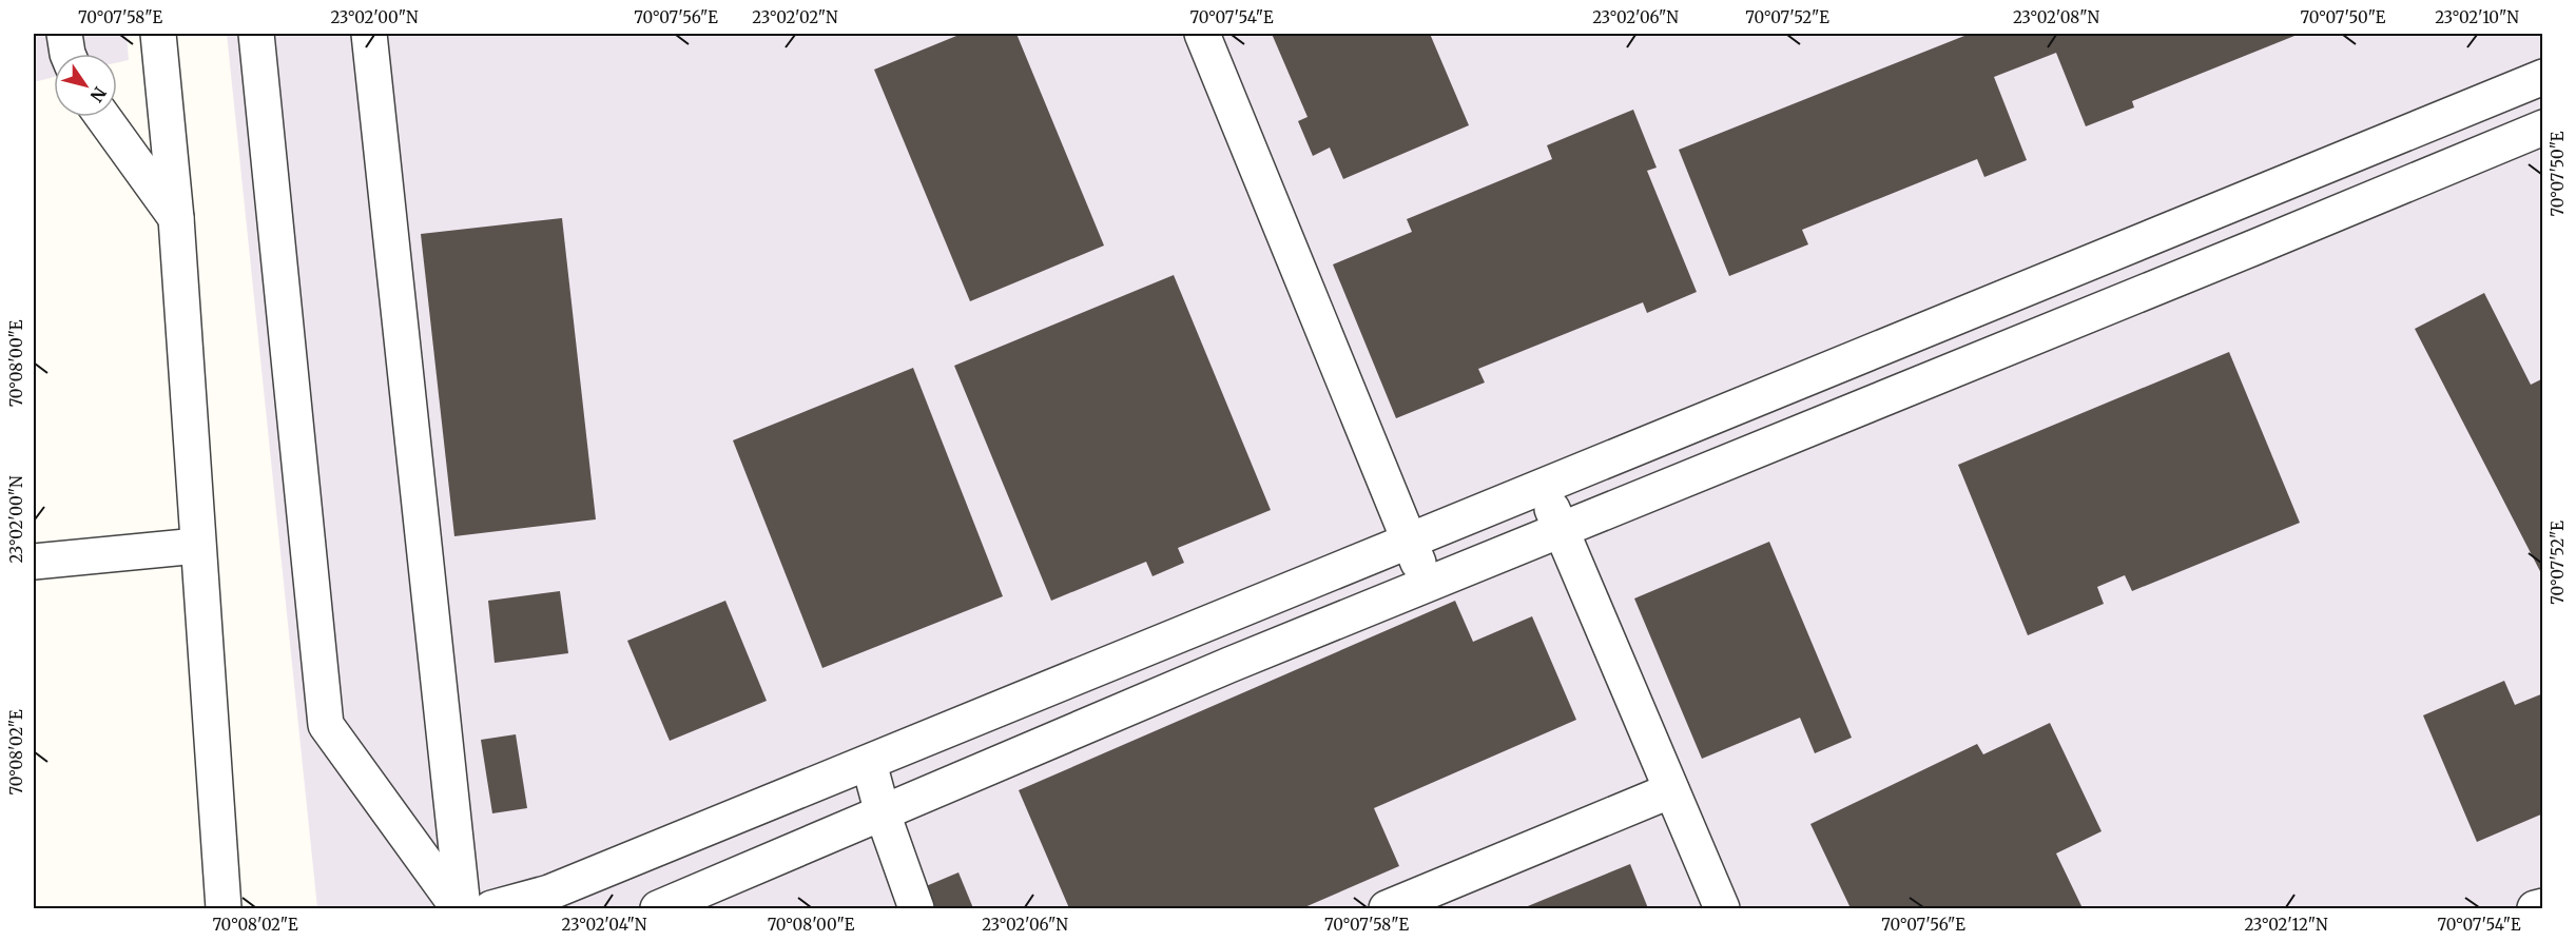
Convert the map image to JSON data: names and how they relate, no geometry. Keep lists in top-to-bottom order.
{
  "north": "bottom right",
  "coordinates": [
    "70°07'58\"E",
    "23°02'00\"N",
    "70°07'56\"E",
    "23°02'02\"N",
    "70°07'54\"E",
    "23°02'06\"N",
    "70°07'52\"E",
    "23°02'08\"N",
    "70°07'50\"E",
    "23°02'10\"N",
    "70°08'00\"E",
    "70°08'02\"E",
    "23°02'04\"N",
    "23°02'12\"N"
  ]
}
